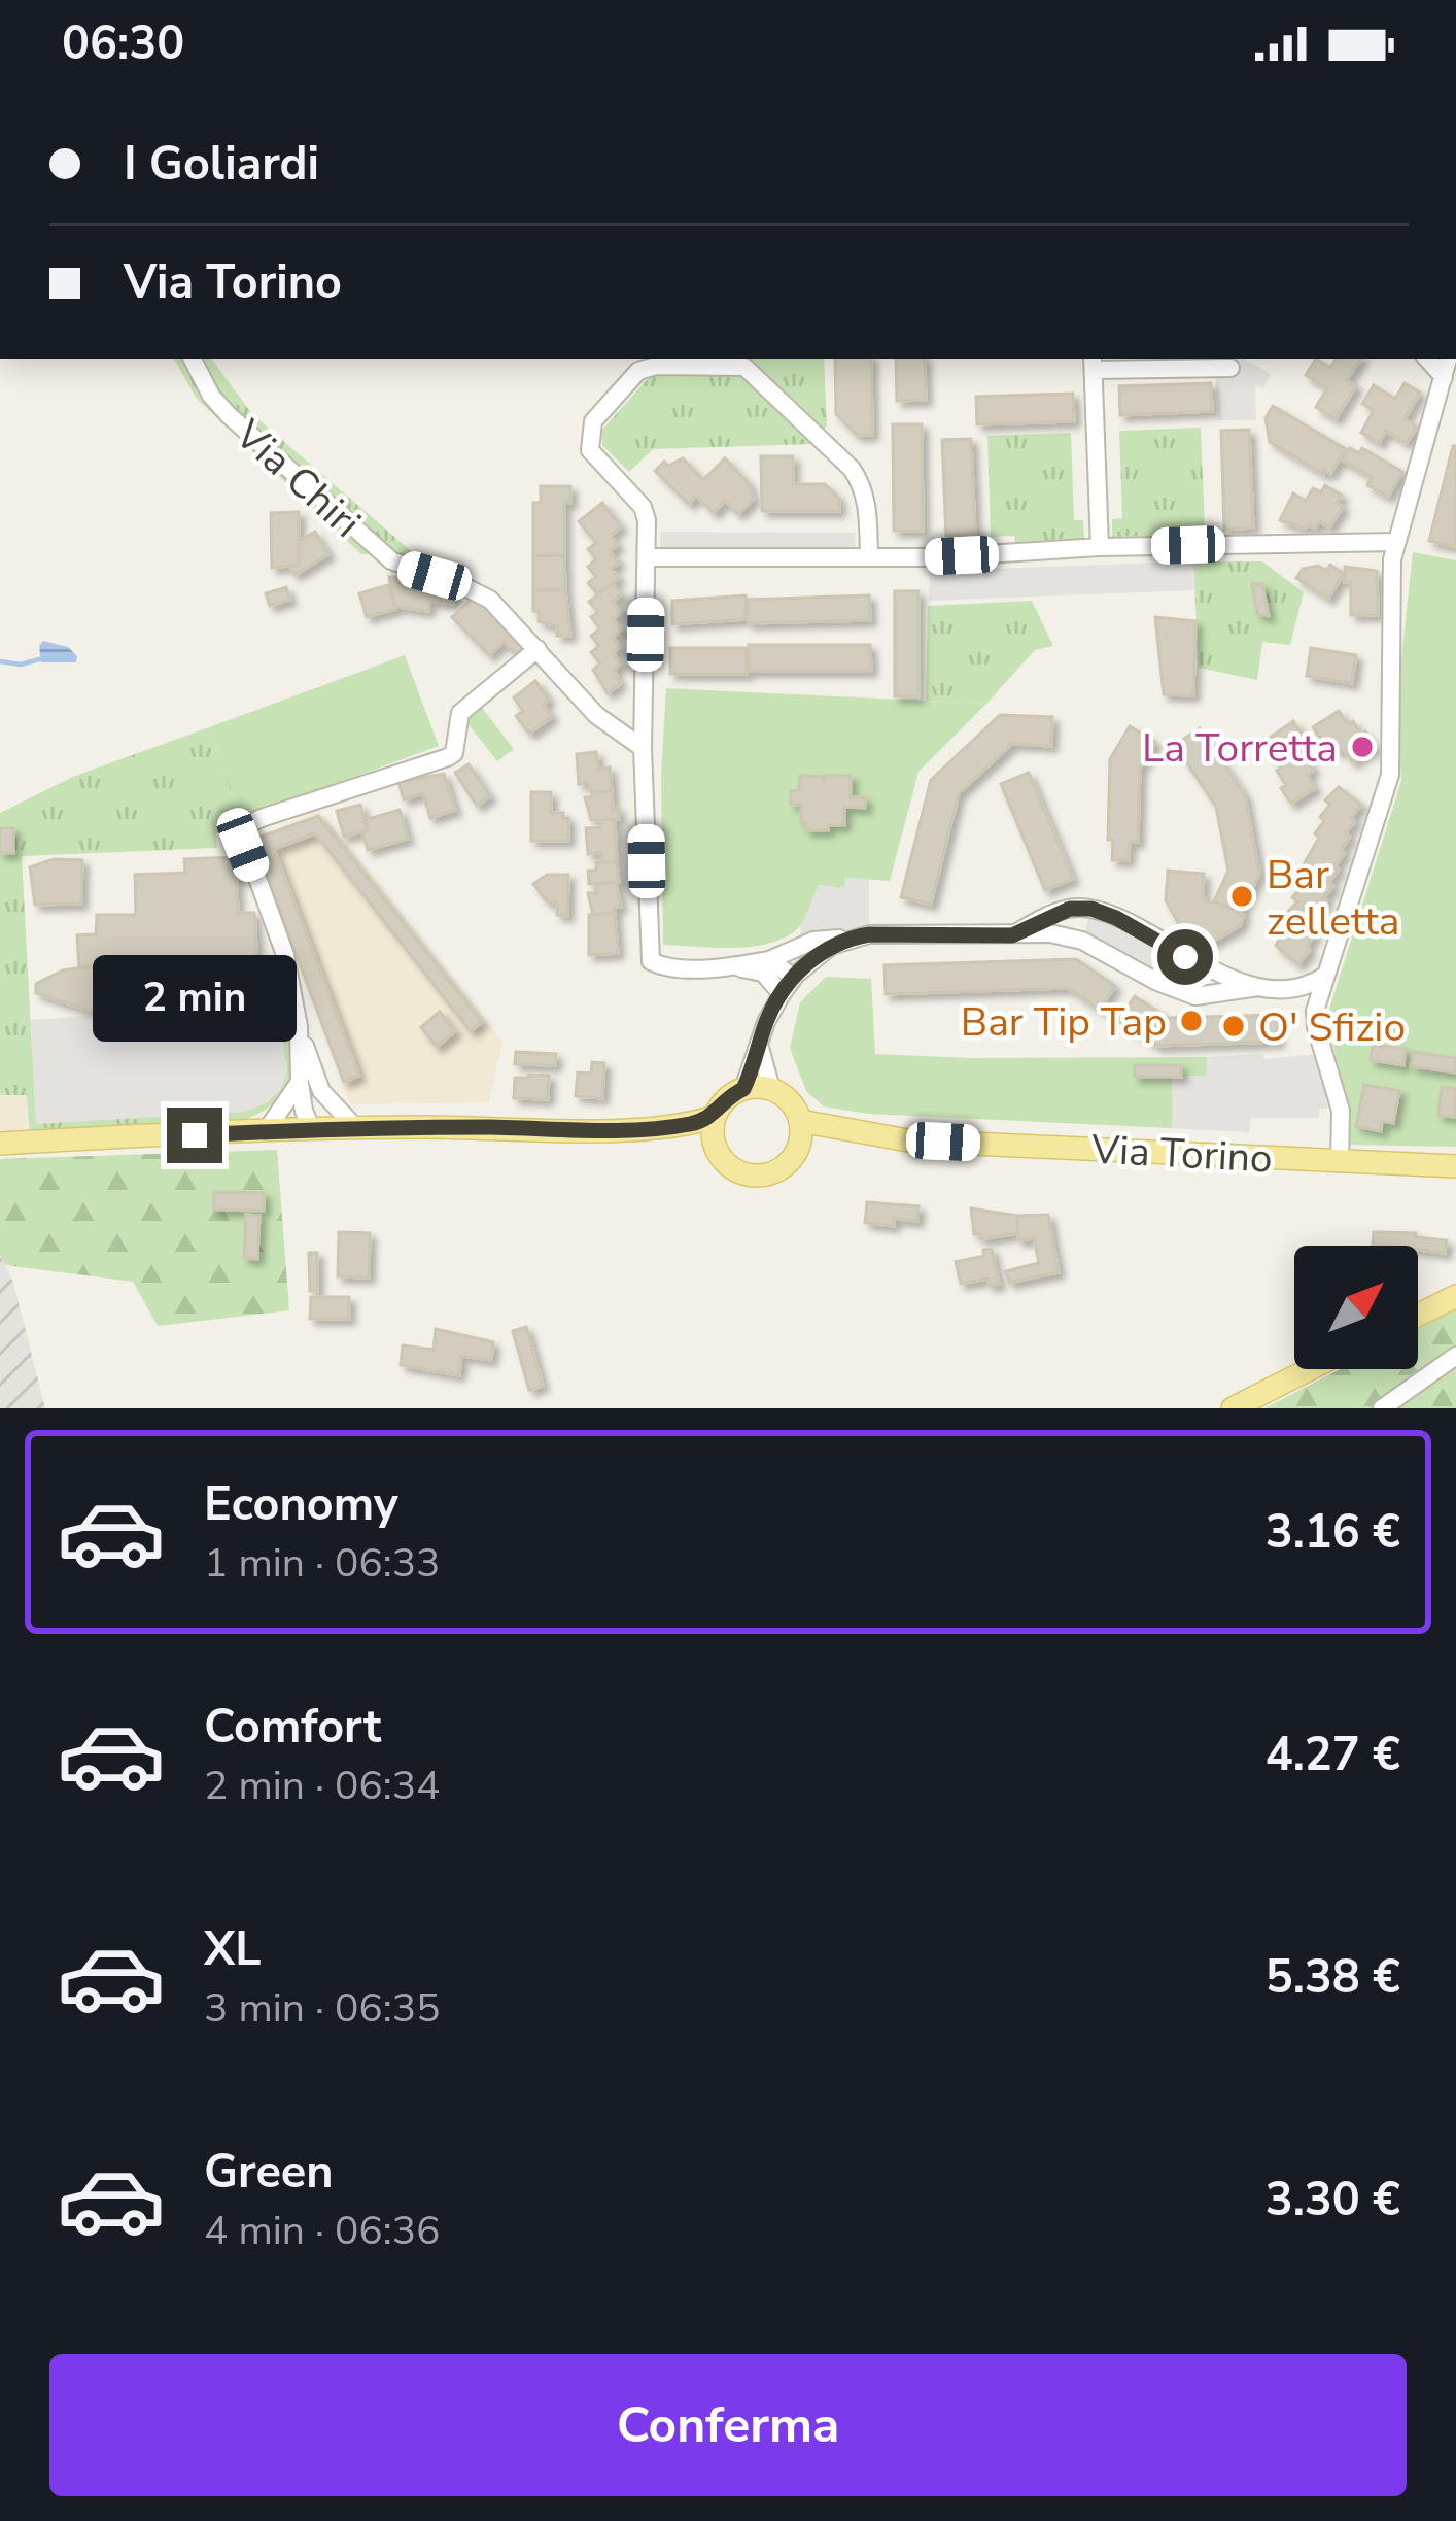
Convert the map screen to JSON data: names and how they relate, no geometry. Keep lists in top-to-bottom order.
{
  "streets": {
    "main road": ["Via Torino"],
    "street": ["Via Chiri"]
  },
  "places": [
    "La Torretta",
    "Bar zelletta",
    "Bar Tip Tap",
    "O' Sfizio"
  ],
  "north": "top right",
  "page": {
    "status": "06:30",
    "banner": ["I Goliardi", "Via Torino"],
    "bubble": "2 min",
    "list": [
      {
        "name": "Economy",
        "note": "1 min · 06:33",
        "value": "3.16 €"
      },
      {
        "name": "Comfort",
        "note": "2 min · 06:34",
        "value": "4.27 €"
      },
      {
        "name": "XL",
        "note": "3 min · 06:35",
        "value": "5.38 €"
      },
      {
        "name": "Green",
        "note": "4 min · 06:36",
        "value": "3.30 €"
      }
    ],
    "buttons": "Conferma"
  }
}
